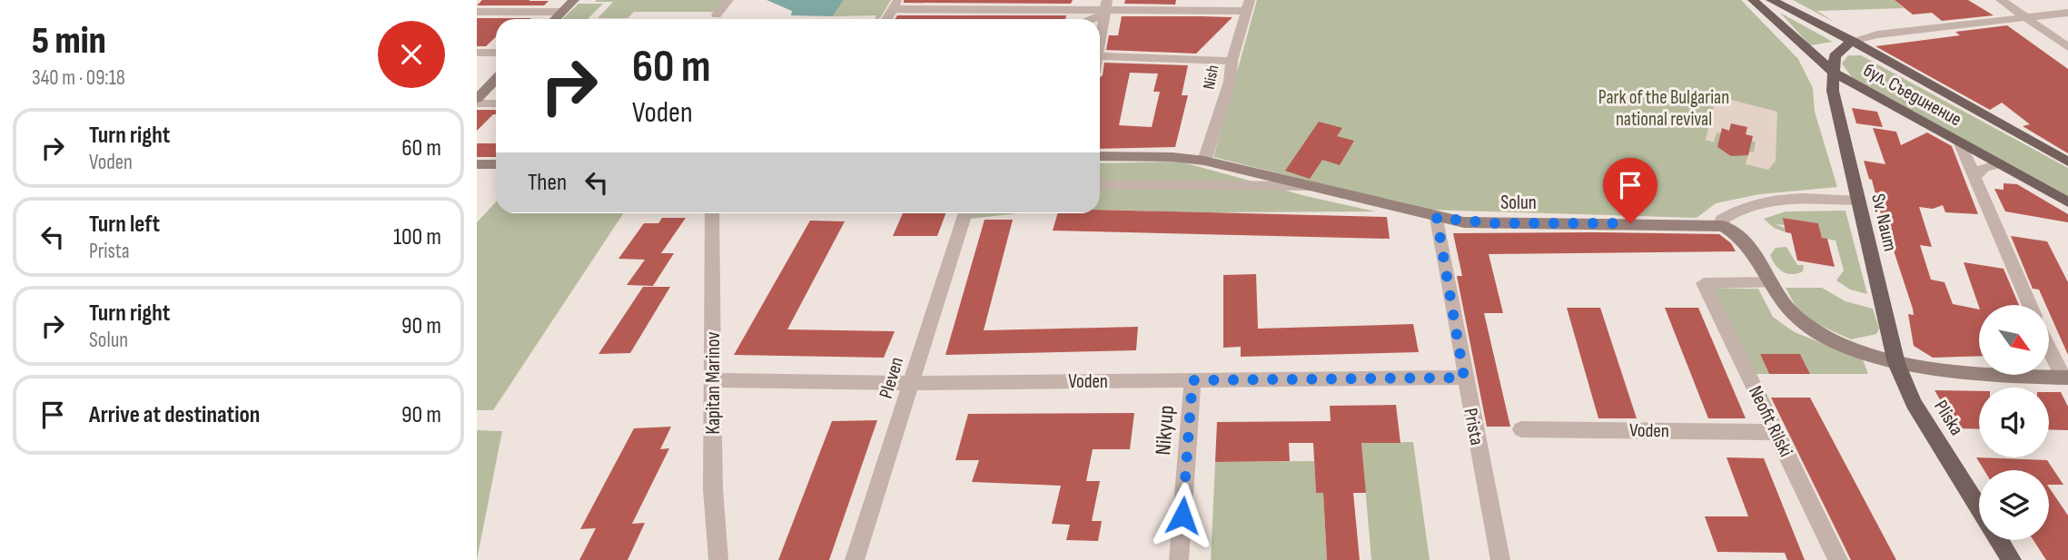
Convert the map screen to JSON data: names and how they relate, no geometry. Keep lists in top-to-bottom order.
{
  "streets": {
    "main road": ["бул. Съединение", "Sv. Naum", "Pliska"],
    "street": [
      "Nish",
      "Solun",
      "Pleven",
      "Voden",
      "Kapitan Marinov",
      "Neofit Rilski",
      "Prista",
      "Nikyup"
    ]
  },
  "crossings": [
    ["Nish", "Solun"],
    ["бул. Съединение", "Sv. Naum"],
    ["Solun", "Prista"],
    ["Sv. Naum", "Pliska"],
    ["Pleven", "Voden"],
    ["Voden", "Kapitan Marinov"],
    ["Voden", "Neofit Rilski"],
    ["Voden", "Prista"],
    ["Voden", "Nikyup"]
  ],
  "parks": ["Park of the Bulgarian national revival"],
  "north": "bottom right",
  "page": {
    "heading": ["5 min", "340 m · 09:18"],
    "turn": ["60 m", "Voden"],
    "list": [
      {
        "name": "Turn right",
        "note": "Voden",
        "value": "60 m"
      },
      {
        "name": "Turn left",
        "note": "Prista",
        "value": "100 m"
      },
      {
        "name": "Turn right",
        "note": "Solun",
        "value": "90 m"
      },
      {
        "name": "Arrive at destination",
        "value": "90 m"
      }
    ],
    "then": "Then"
  }
}
